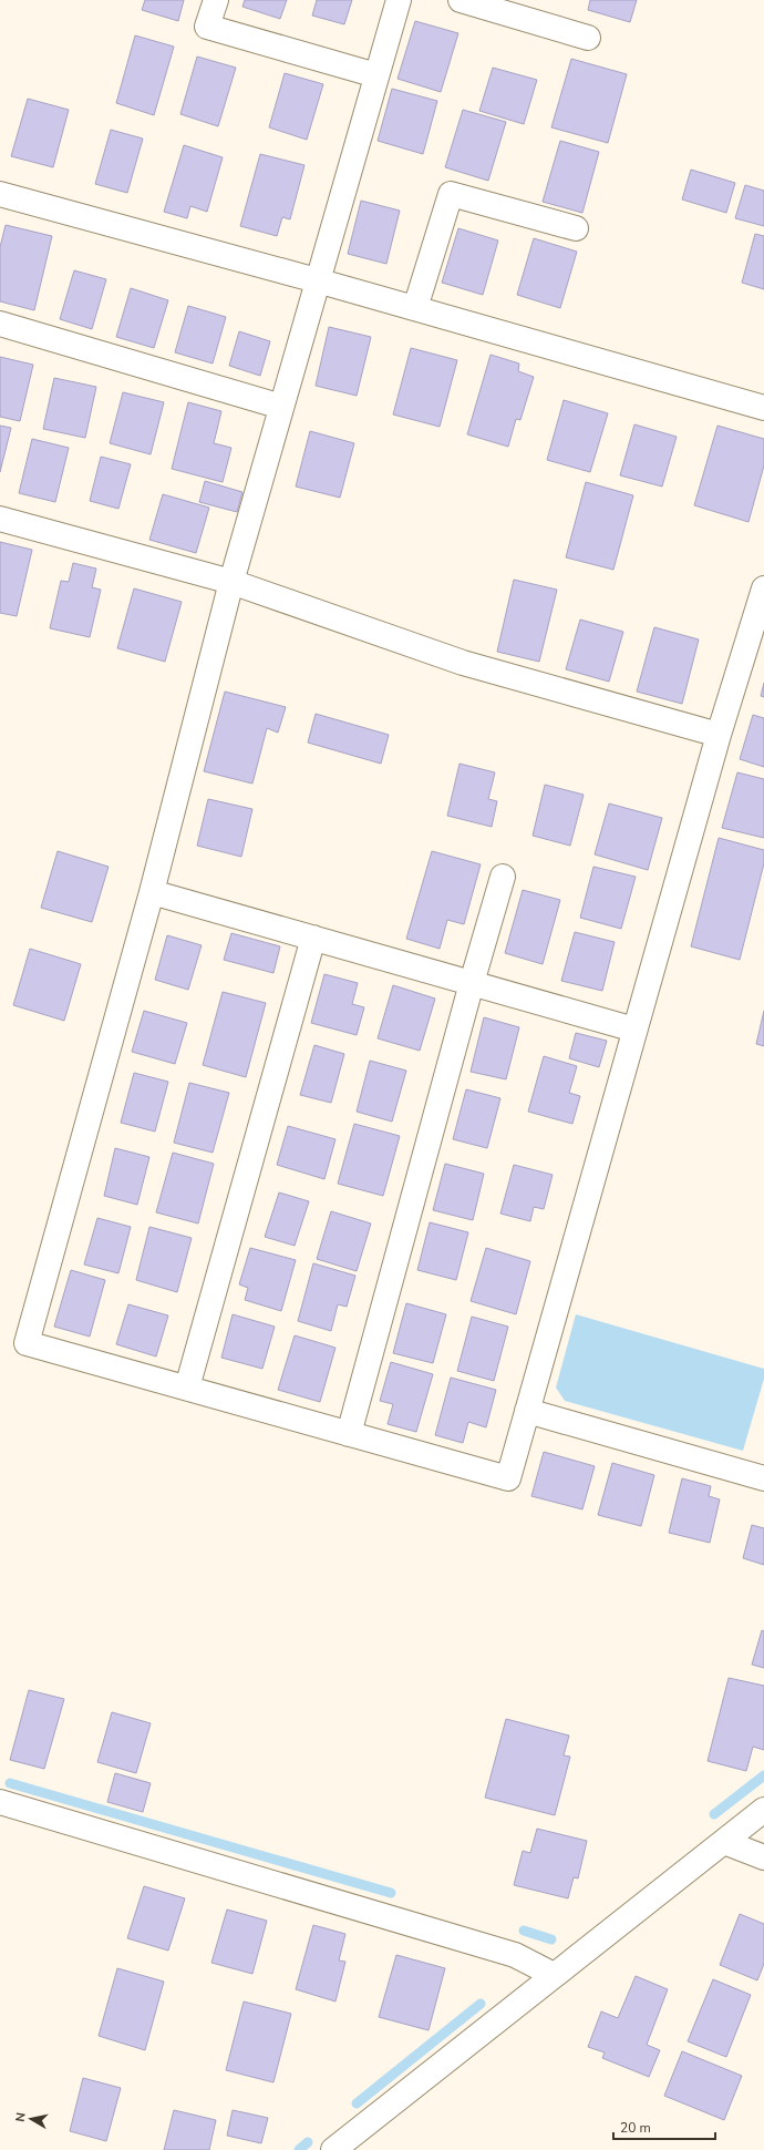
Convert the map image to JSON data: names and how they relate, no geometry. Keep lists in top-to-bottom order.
{
  "scale_bar": "20 m",
  "north": "left"
}
